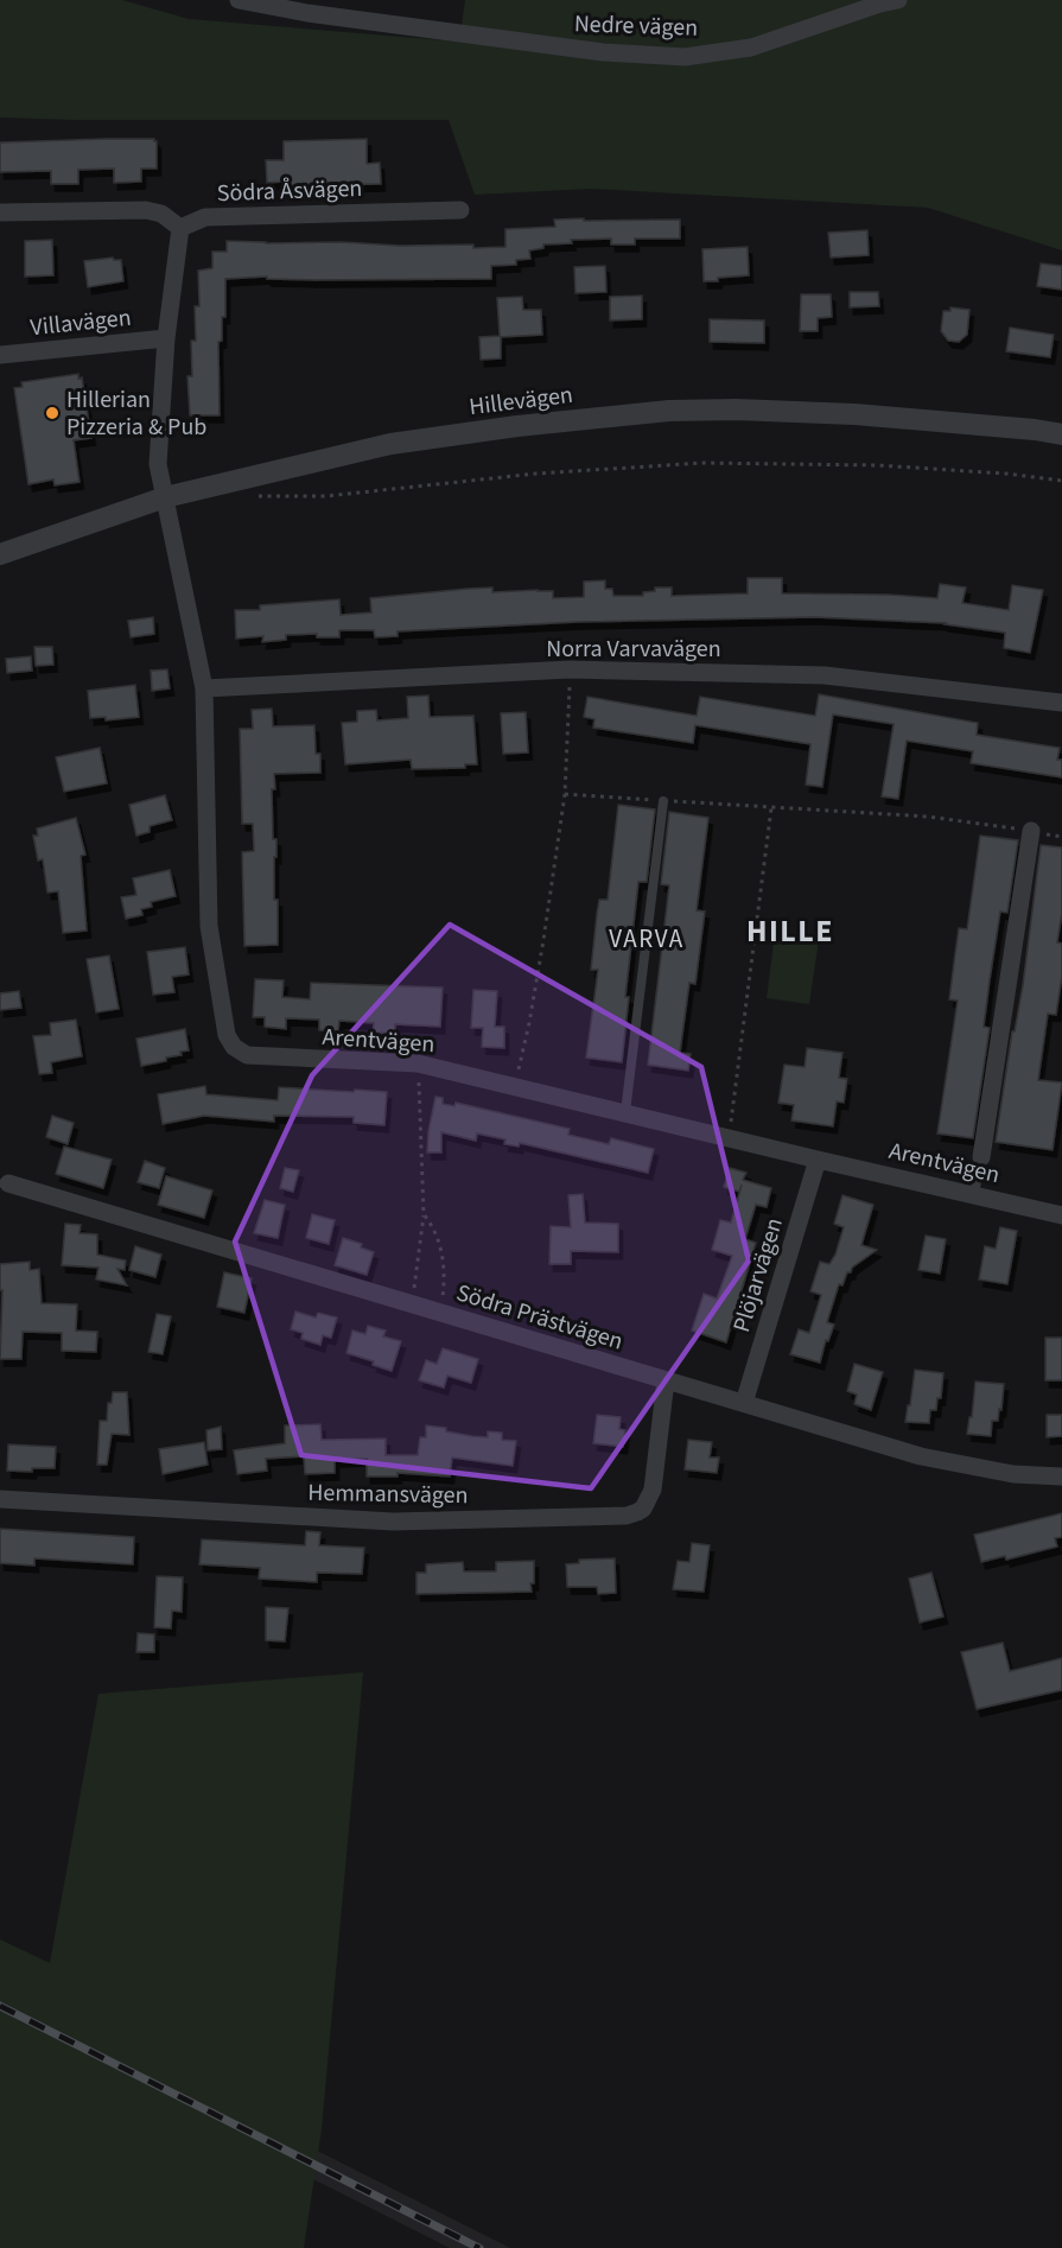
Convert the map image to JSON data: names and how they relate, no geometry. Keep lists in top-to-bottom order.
{
  "streets": {
    "street": [
      "Nedre vägen",
      "Södra Åsvägen",
      "Villavägen",
      "Hillevägen",
      "Norra Varvavägen",
      "Arentvägen",
      "Plöjarvägen",
      "Södra Prästvägen",
      "Hemmansvägen"
    ]
  },
  "crossings": [
    ["Södra Åsvägen", "Villavägen"],
    ["Villavägen", "Hillevägen"],
    ["Villavägen", "Arentvägen"],
    ["Hillevägen", "Arentvägen"],
    ["Norra Varvavägen", "Arentvägen"],
    ["Arentvägen", "Plöjarvägen"],
    ["Plöjarvägen", "Södra Prästvägen"],
    ["Södra Prästvägen", "Hemmansvägen"]
  ],
  "districts": ["HILLE", "VARVA"],
  "places": ["Hillerian Pizzeria & Pub"]
}
